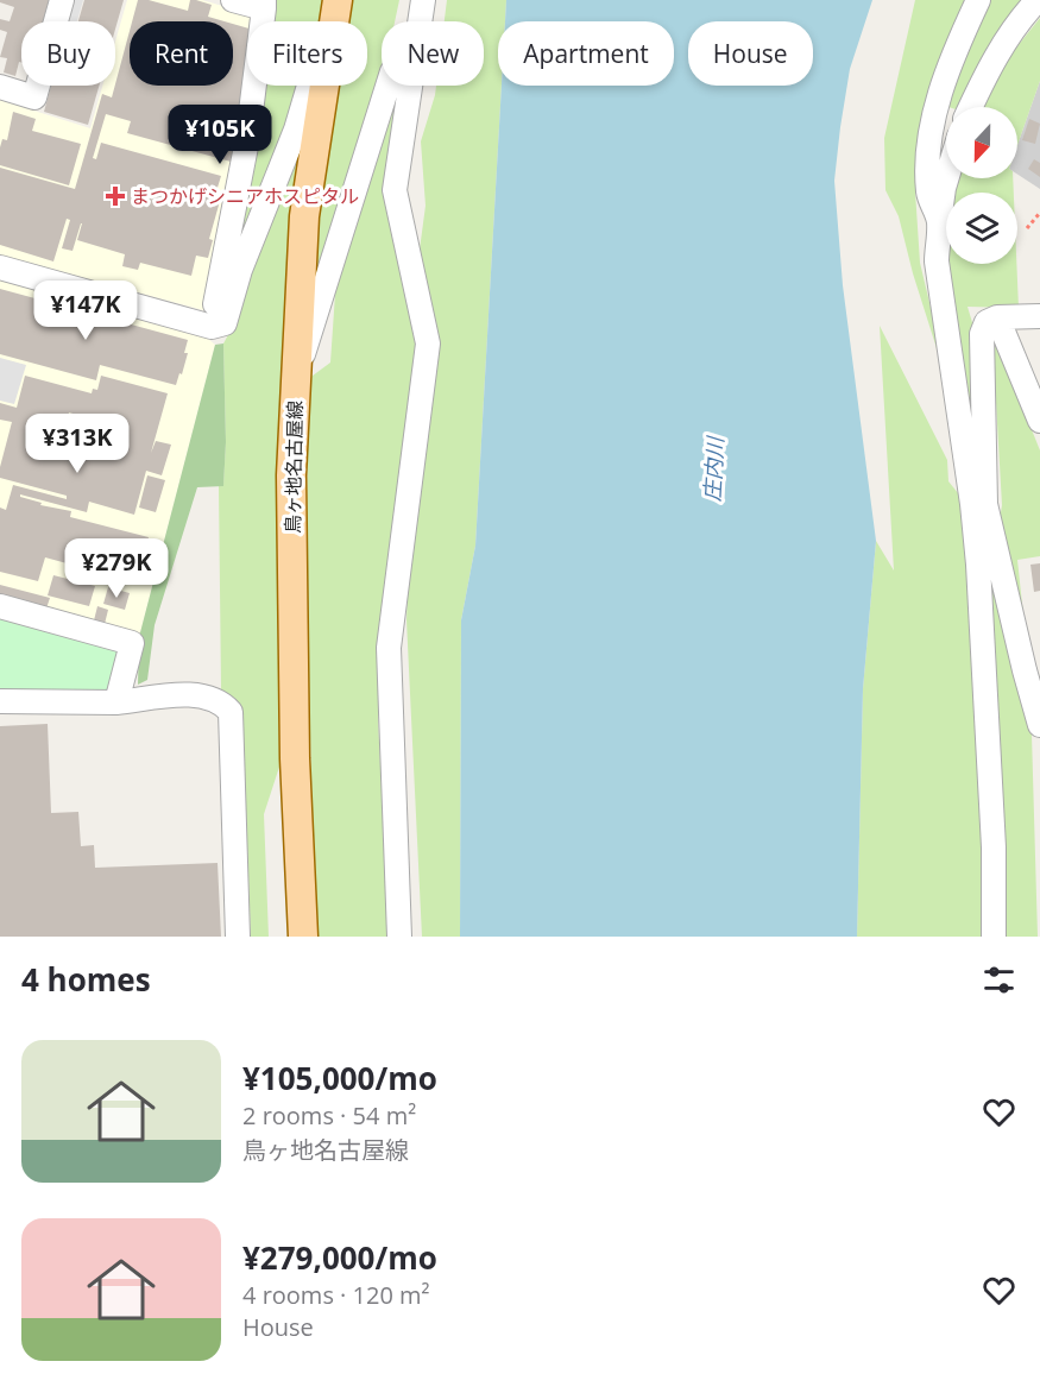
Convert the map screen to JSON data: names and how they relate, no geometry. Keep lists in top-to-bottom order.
{
  "streets": {
    "main road": ["鳥ヶ地名古屋線"]
  },
  "water": ["庄内川"],
  "places": {
    "health": ["まつかげシニアホスピタル"]
  },
  "north": "bottom",
  "page": {
    "chip": [
      "Buy",
      "Rent",
      "Filters",
      "New",
      "Apartment",
      "House"
    ],
    "price": [
      "¥105K",
      "¥147K",
      "¥313K",
      "¥279K"
    ],
    "heading": "4 homes",
    "list": [
      {
        "name": "¥105,000/mo",
        "note": "2 rooms · 54 m² · 鳥ヶ地名古屋線"
      },
      {
        "name": "¥279,000/mo",
        "note": "4 rooms · 120 m² · House"
      }
    ]
  }
}
